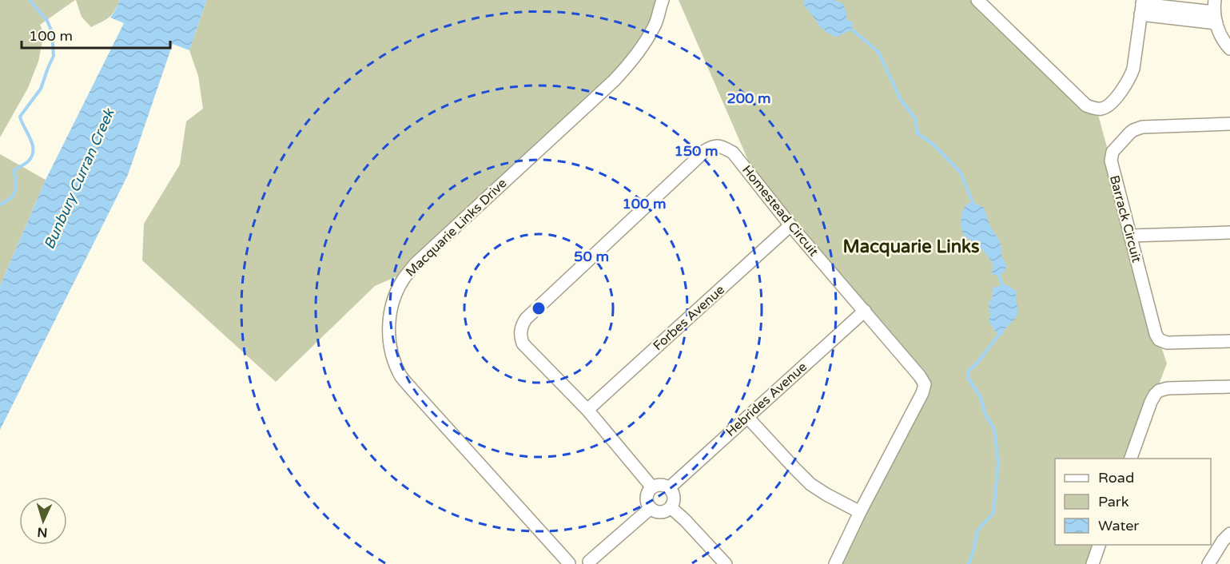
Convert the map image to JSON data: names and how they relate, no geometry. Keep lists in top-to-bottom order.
{
  "streets": {
    "street": [
      "Homestead Circuit",
      "Barrack Circuit",
      "Macquarie Links Drive",
      "Forbes Avenue",
      "Hebrides Avenue"
    ]
  },
  "crossings": [
    ["Homestead Circuit", "Forbes Avenue"],
    ["Homestead Circuit", "Hebrides Avenue"]
  ],
  "districts": ["Macquarie Links"],
  "water": ["Bunbury Curran Creek"],
  "legend": ["Road", "Park", "Water"],
  "scale_bar": "100 m",
  "north": "bottom",
  "rings": [
    "200 m",
    "150 m",
    "100 m",
    "50 m"
  ]
}
